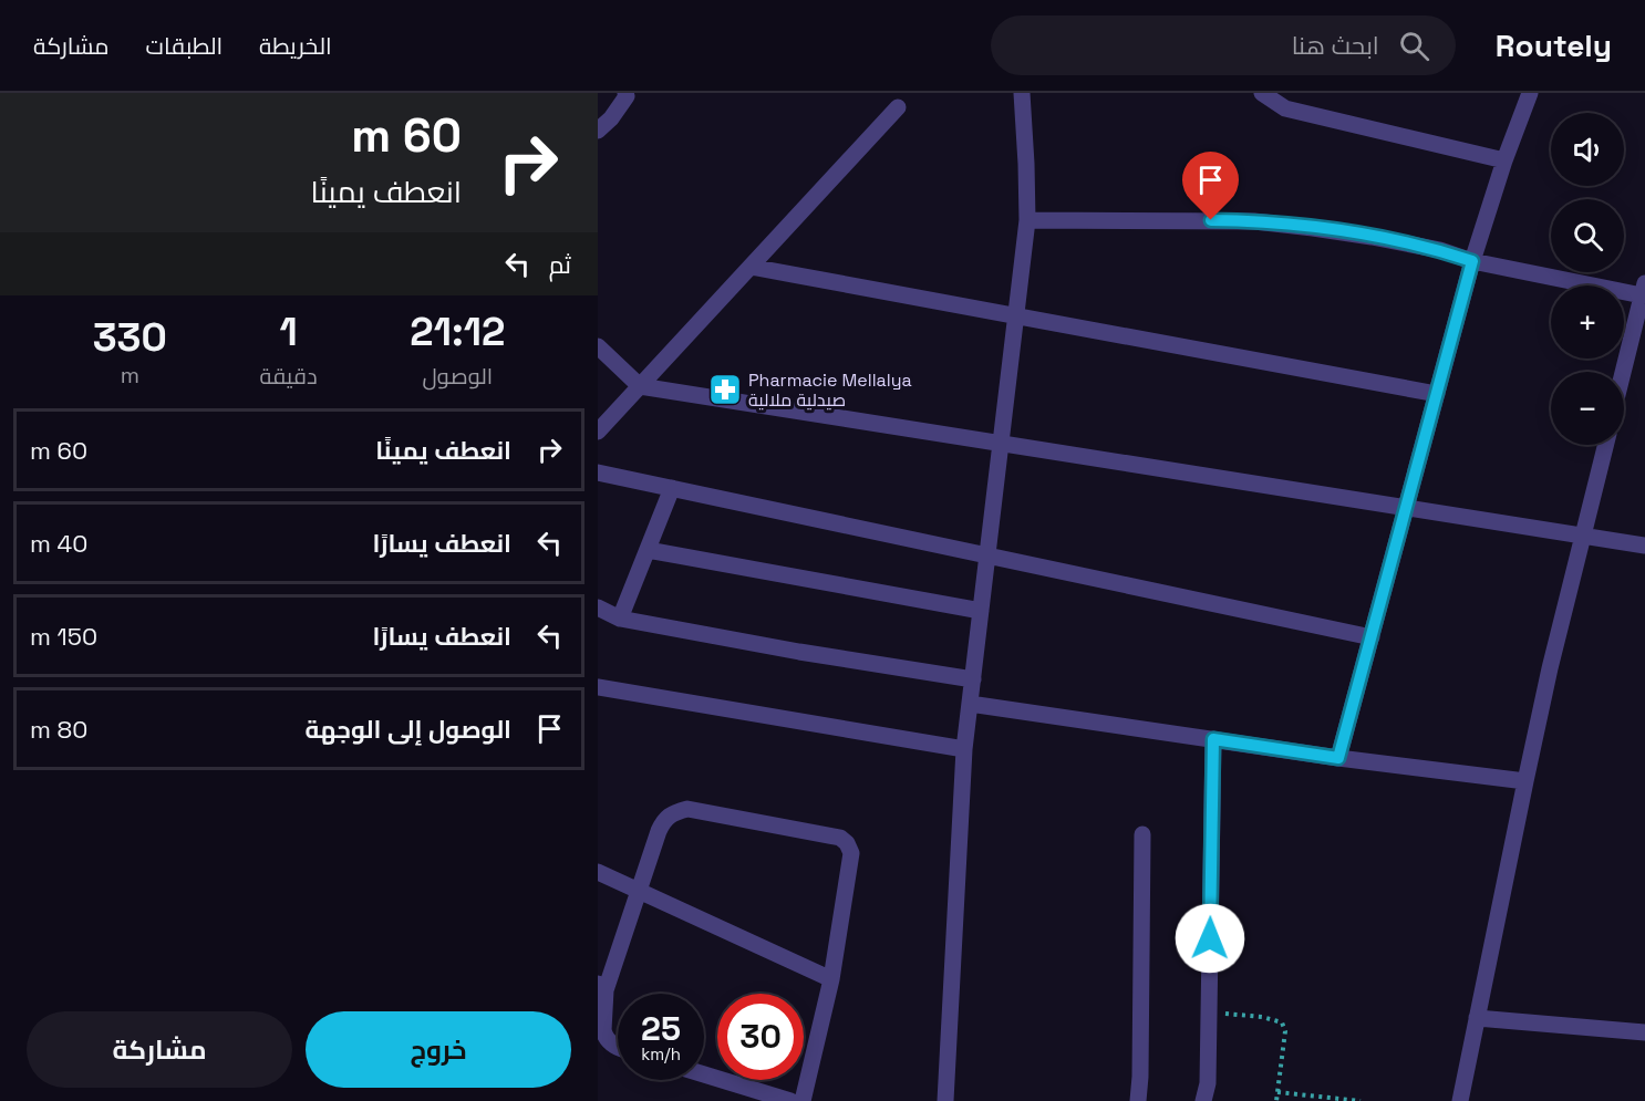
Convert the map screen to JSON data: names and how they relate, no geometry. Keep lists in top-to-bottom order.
{
  "places": {
    "pharmacy": ["Pharmacie Mellalya صيدلية ملالية"]
  },
  "page": {
    "header": "Routely",
    "search": "ابحث هنا",
    "nav": ["الخريطة", "الطبقات", "مشاركة"],
    "turn": ["60 m", "انعطف يمينًا"],
    "map_buttons": ["+", "−"],
    "then": "ثم",
    "eta": [
      "21:12",
      "الوصول",
      "1",
      "دقيقة",
      "330",
      "m"
    ],
    "list": [
      {
        "name": "انعطف يمينًا",
        "value": "60 m"
      },
      {
        "name": "انعطف يسارًا",
        "value": "40 m"
      },
      {
        "name": "انعطف يسارًا",
        "value": "150 m"
      },
      {
        "name": "الوصول إلى الوجهة",
        "value": "80 m"
      }
    ],
    "speed": "25 km/h",
    "limit": "30",
    "buttons": ["خروج", "مشاركة"]
  }
}
